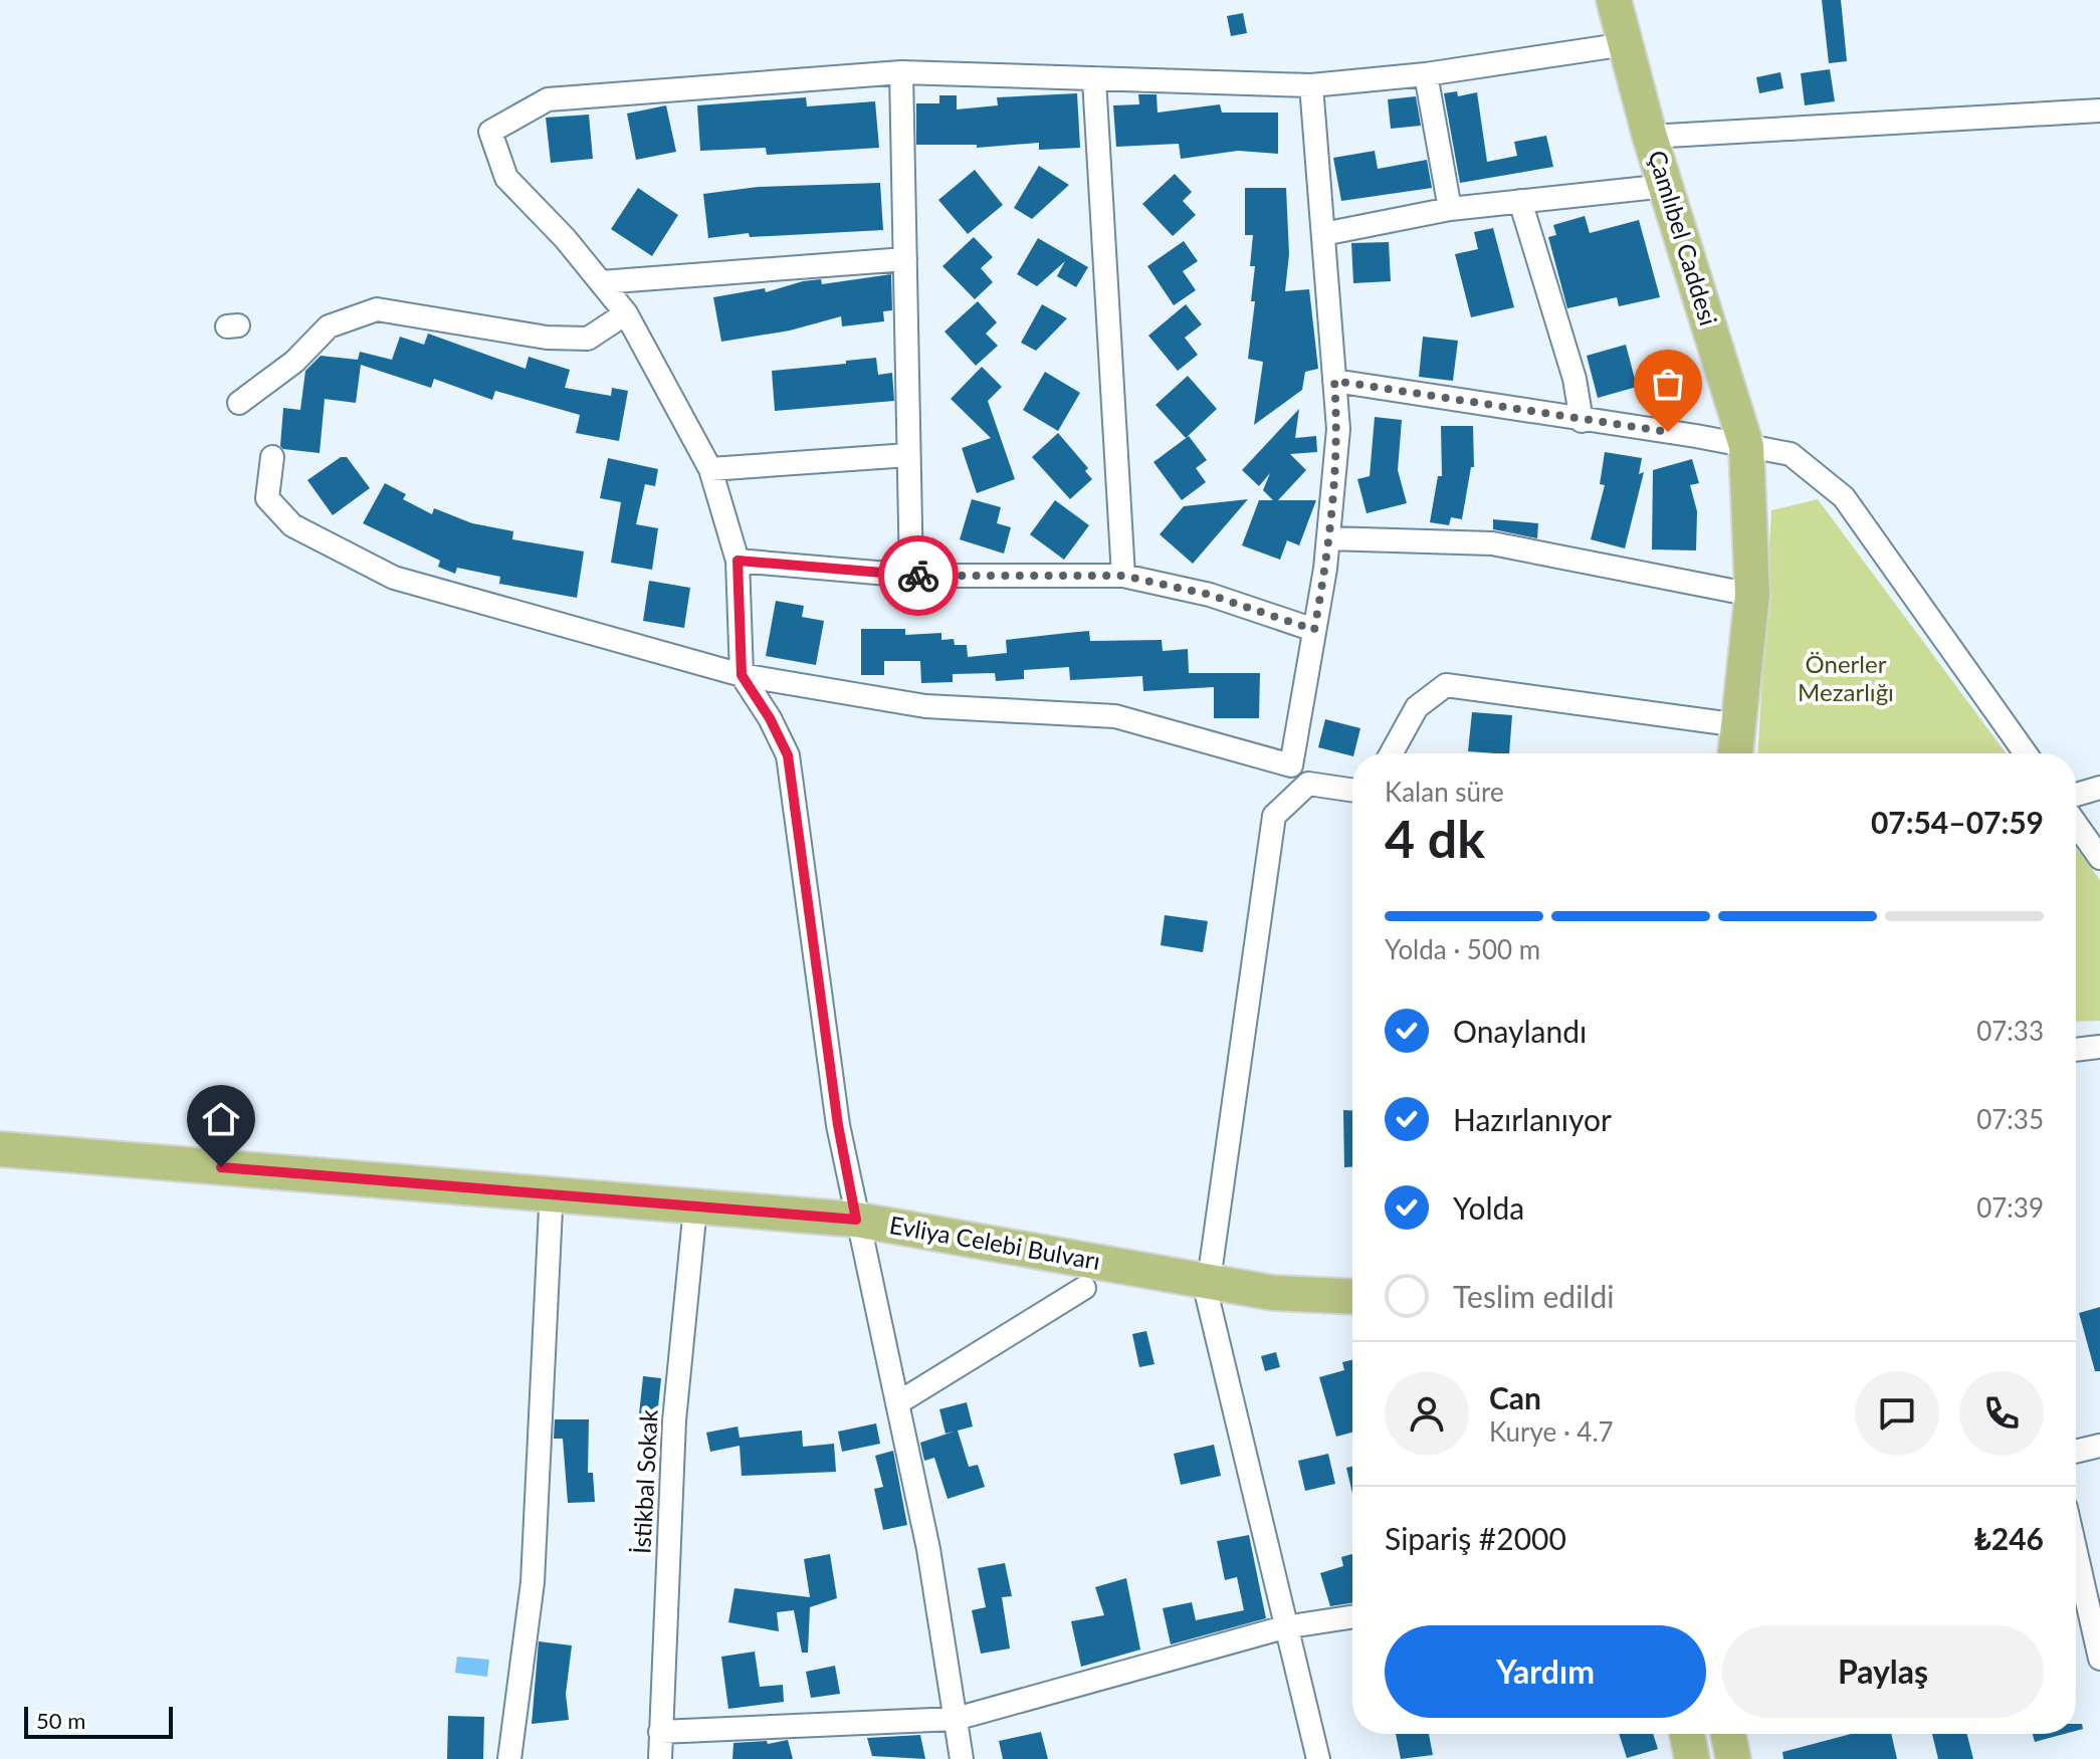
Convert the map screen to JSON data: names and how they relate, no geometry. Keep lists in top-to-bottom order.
{
  "streets": {
    "main road": ["Çamlıbel Caddesi", "Evliya Celebi Bulvarı"],
    "street": ["İstikbal Sokak"]
  },
  "crossings": [
    ["Evliya Celebi Bulvarı", "İstikbal Sokak"]
  ],
  "parks": ["Önerler Mezarlığı"],
  "scale_bar": "50 m",
  "page": {
    "heading": ["4 dk", "Kalan süre", "07:54–07:59"],
    "panel": [
      "Can",
      "Kurye · 4.7",
      "Sipariş #2000",
      "₺246"
    ],
    "bar": "Yolda · 500 m",
    "list": [
      ["Onaylandı", "07:33"],
      ["Hazırlanıyor", "07:35"],
      ["Yolda", "07:39"],
      "Teslim edildi"
    ],
    "buttons": ["Yardım", "Paylaş"],
    "scale": "50 m"
  }
}
